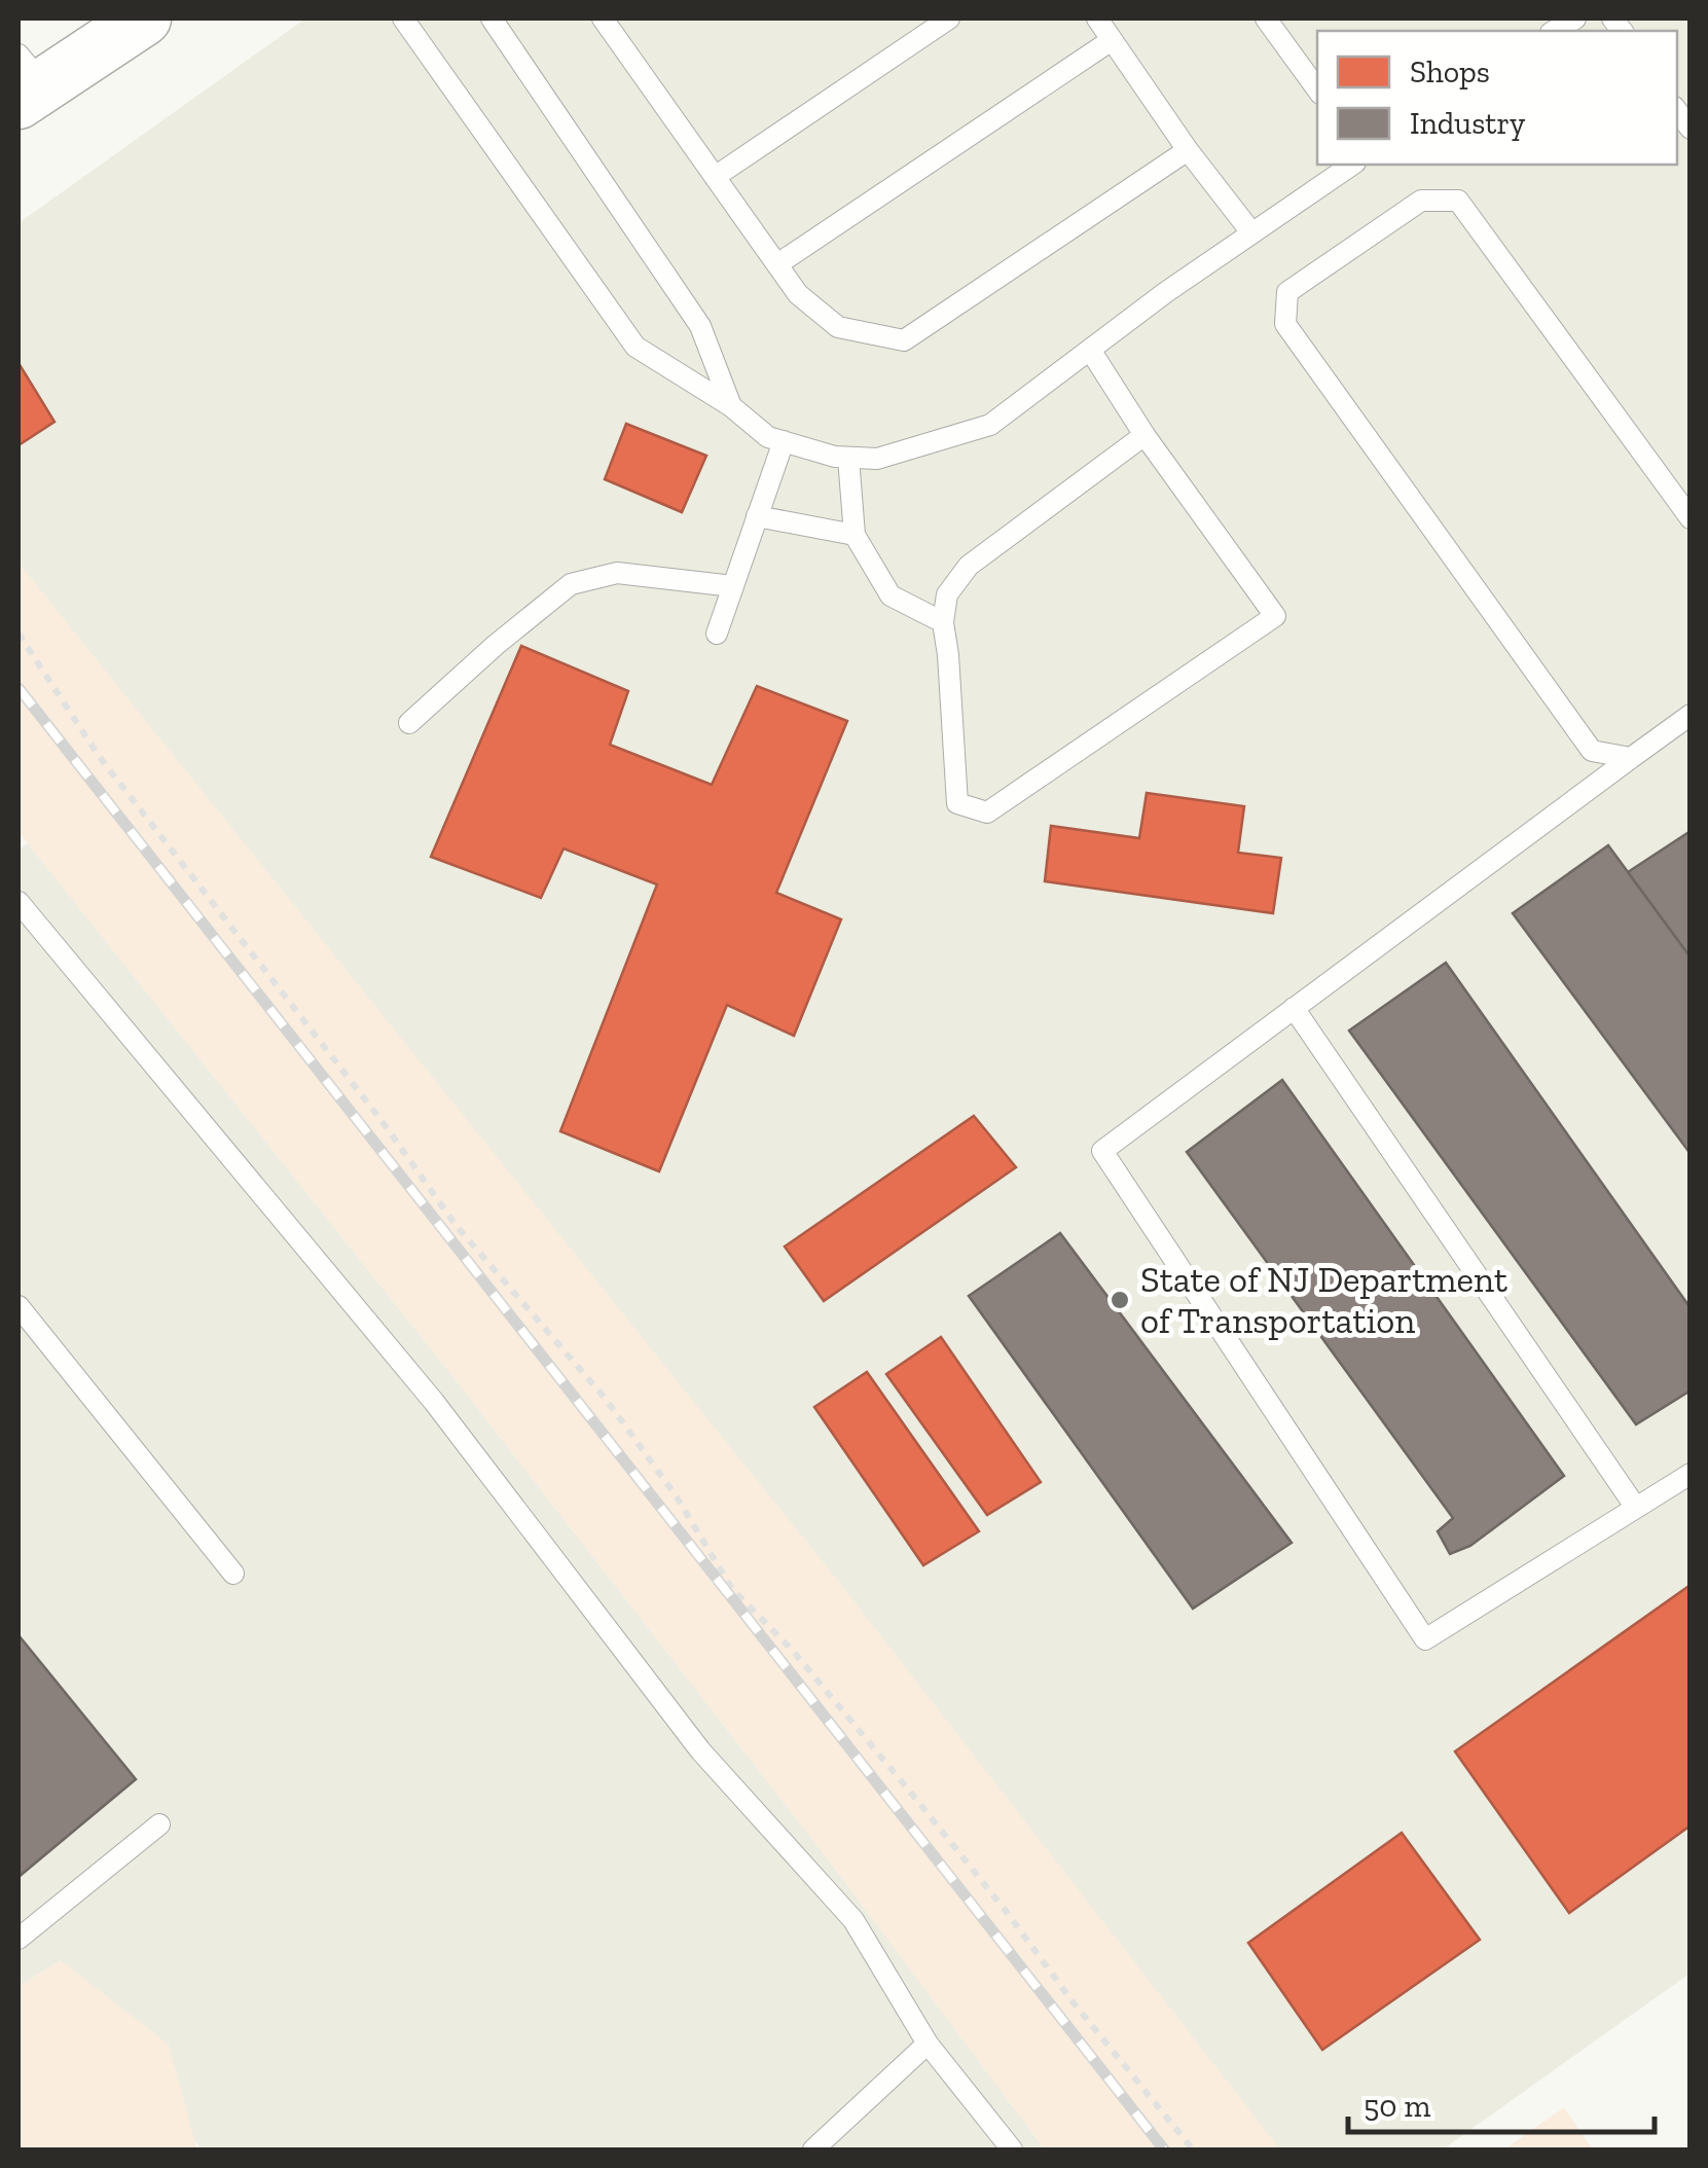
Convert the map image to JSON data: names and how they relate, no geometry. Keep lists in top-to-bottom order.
{
  "places": ["State of NJ Department of Transportation"],
  "legend": ["Shops", "Industry"],
  "scale_bar": "50 m"
}
